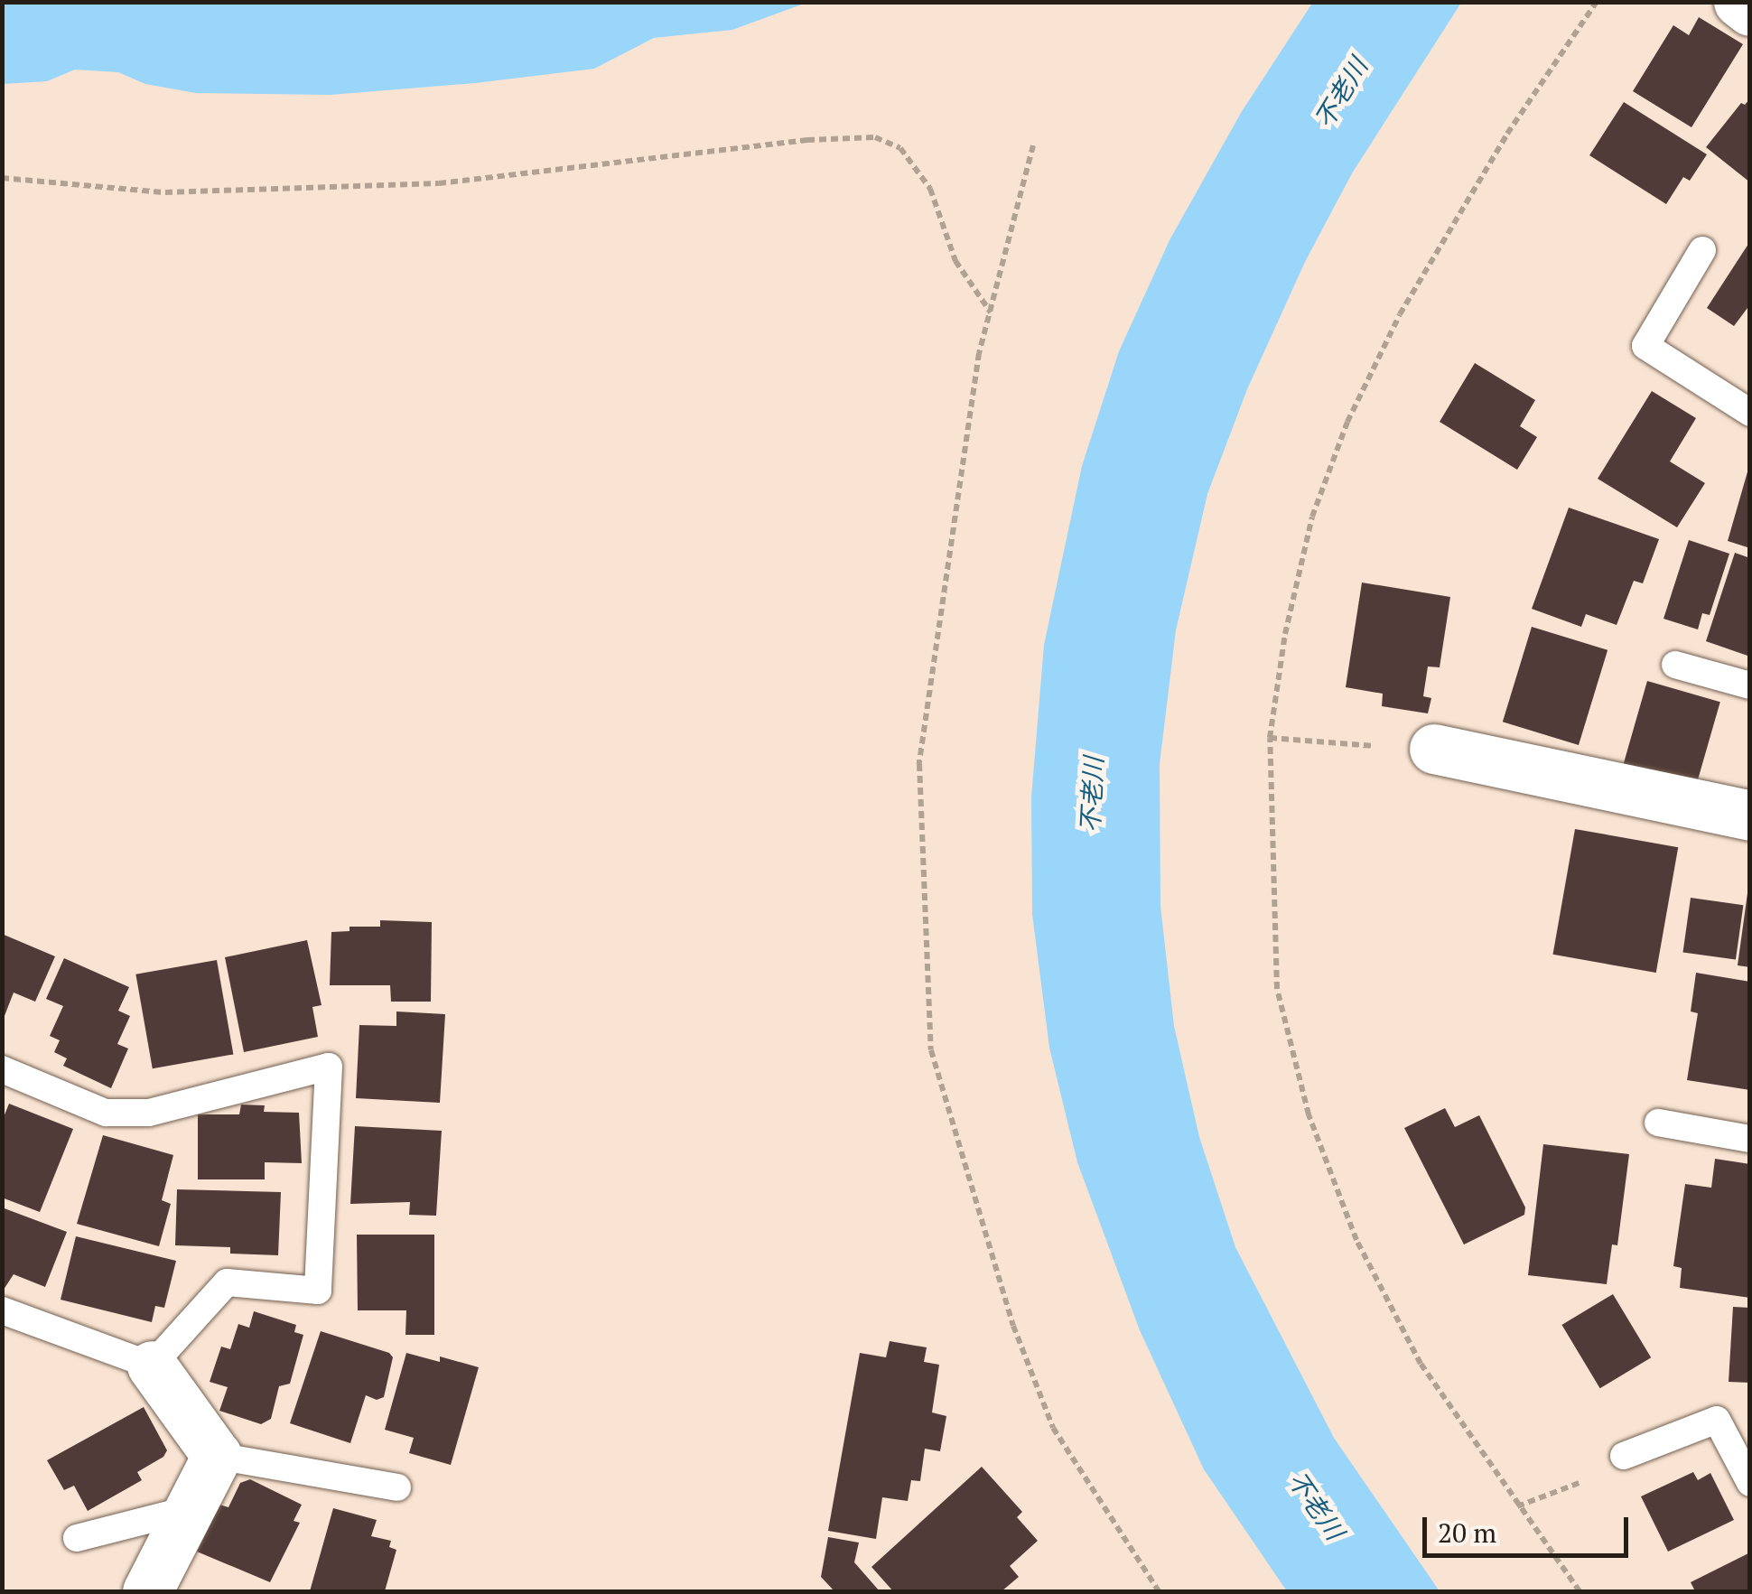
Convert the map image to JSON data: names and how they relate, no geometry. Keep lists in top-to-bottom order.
{
  "water": ["不老川"],
  "scale_bar": "20 m"
}
